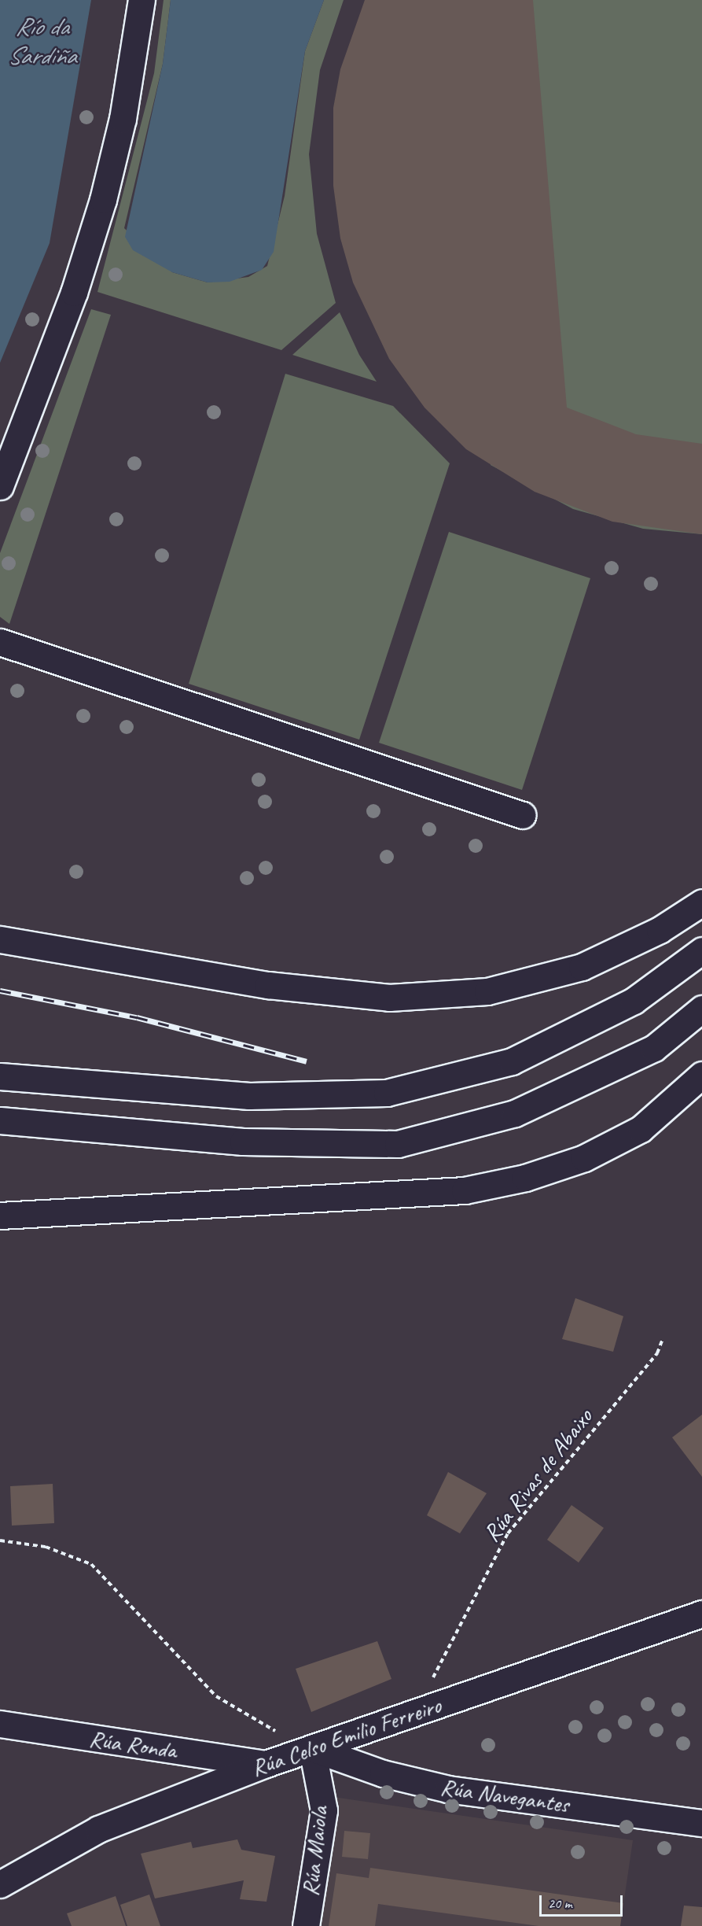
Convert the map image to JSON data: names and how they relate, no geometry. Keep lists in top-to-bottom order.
{
  "streets": {
    "main road": [
      "Rúa Celso Emilio Ferreiro",
      "Rúa Ronda",
      "Rúa Navegantes",
      "Rúa Maiola"
    ],
    "path": ["Rúa Rivas de Abaixo"]
  },
  "crossings": [
    ["Rúa Celso Emilio Ferreiro", "Rúa Ronda"],
    ["Rúa Celso Emilio Ferreiro", "Rúa Navegantes"],
    ["Rúa Celso Emilio Ferreiro", "Rúa Maiola"],
    ["Rúa Navegantes", "Rúa Maiola"]
  ],
  "water": ["Río da Sardiña"],
  "scale_bar": "20 m"
}
